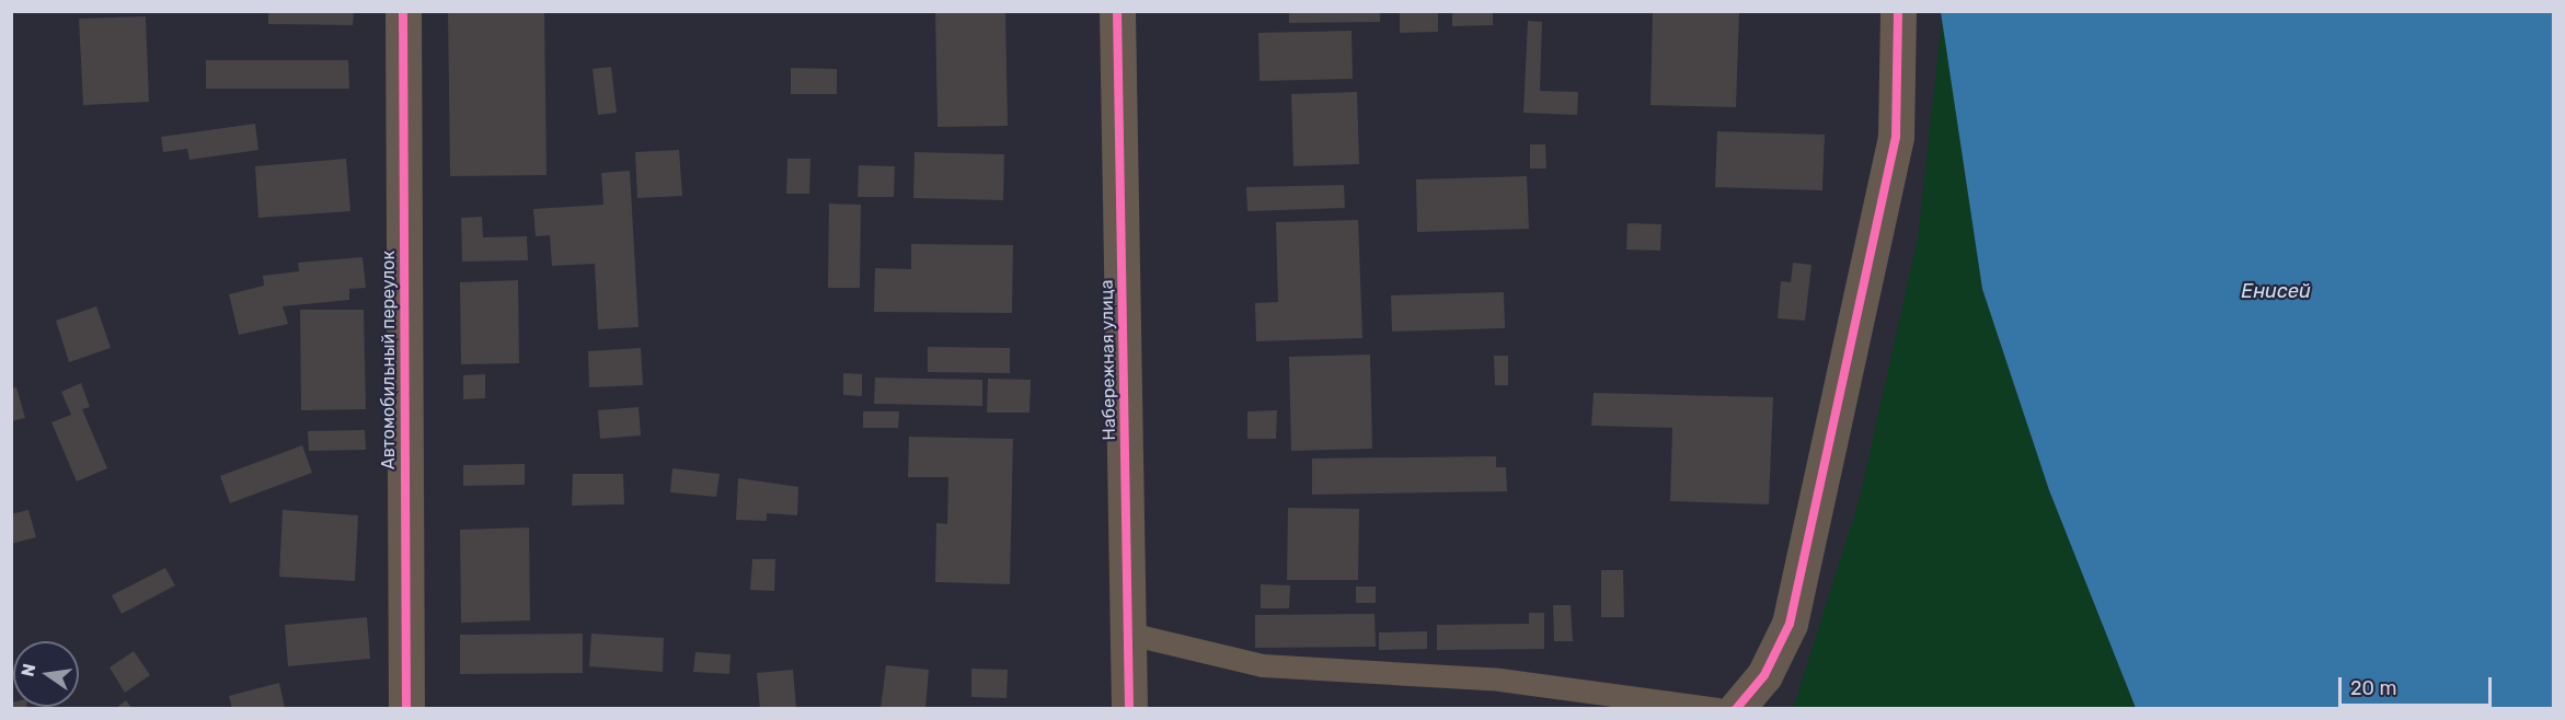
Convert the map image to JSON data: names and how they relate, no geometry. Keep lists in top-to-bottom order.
{
  "streets": {
    "street": ["Автомобильный переулок", "Набережная улица"]
  },
  "water": ["Енисей"],
  "scale_bar": "20 m",
  "north": "left"
}
